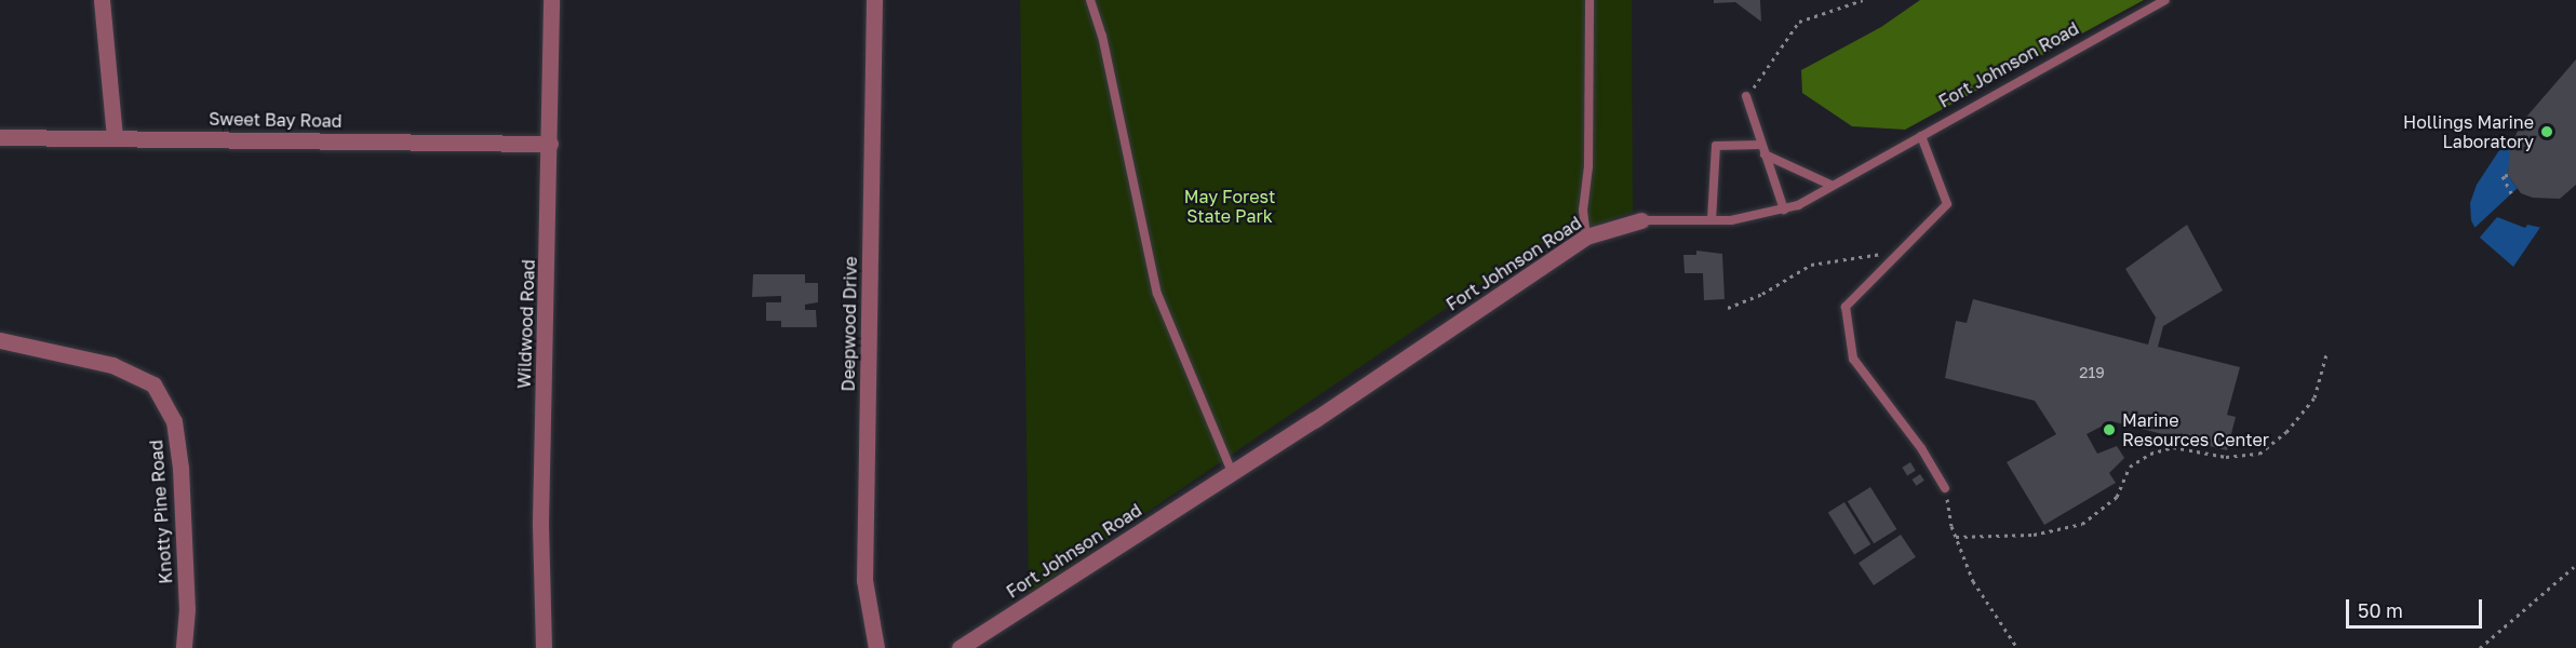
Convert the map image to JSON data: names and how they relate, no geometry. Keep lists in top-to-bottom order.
{
  "streets": {
    "street": [
      "Fort Johnson Road",
      "Sweet Bay Road",
      "Wildwood Road",
      "Deepwood Drive",
      "Knotty Pine Road"
    ]
  },
  "crossings": [
    ["Sweet Bay Road", "Wildwood Road"]
  ],
  "parks": ["May Forest State Park"],
  "places": ["Hollings Marine Laboratory", "Marine Resources Center"],
  "house_numbers": ["219"],
  "scale_bar": "50 m"
}
